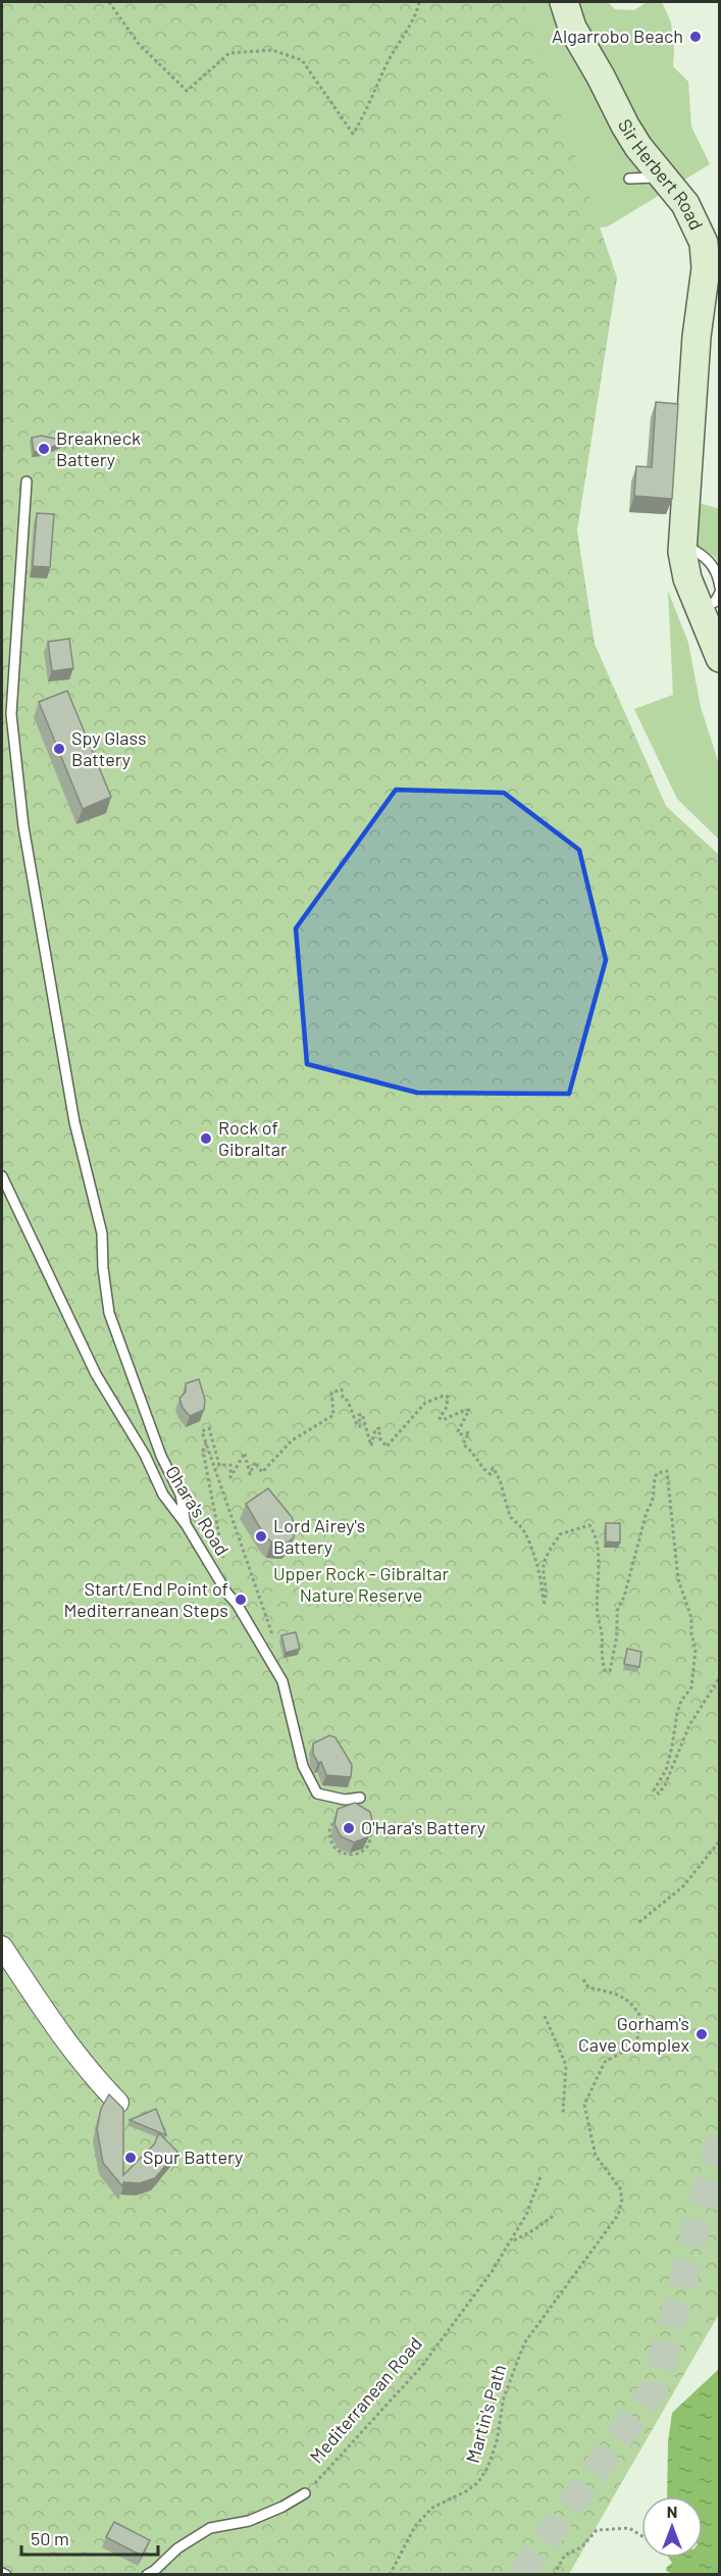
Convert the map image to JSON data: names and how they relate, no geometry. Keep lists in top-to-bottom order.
{
  "streets": {
    "main road": ["Sir Herbert Road"],
    "lane": ["Ohara's Road"],
    "path": ["Mediterranean Road", "Martin's Path"]
  },
  "parks": ["Upper Rock - Gibraltar Nature Reserve"],
  "places": [
    "Algarrobo Beach",
    "Breakneck Battery",
    "Spy Glass Battery",
    "Rock of Gibraltar",
    "Lord Airey's Battery",
    "Start/End Point of Mediterranean Steps",
    "O'Hara's Battery",
    "Gorham's Cave Complex",
    "Spur Battery"
  ],
  "scale_bar": "50 m",
  "north": "top"
}
